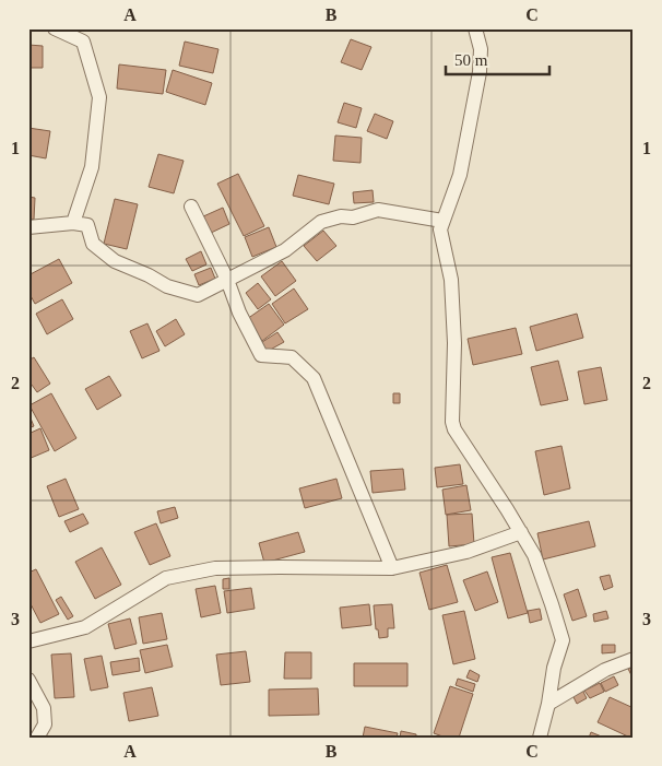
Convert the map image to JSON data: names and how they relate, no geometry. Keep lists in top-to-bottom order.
{
  "scale_bar": "50 m",
  "grid": {
    "columns": ["A", "B", "C"],
    "rows": ["1", "2", "3"]
  }
}
